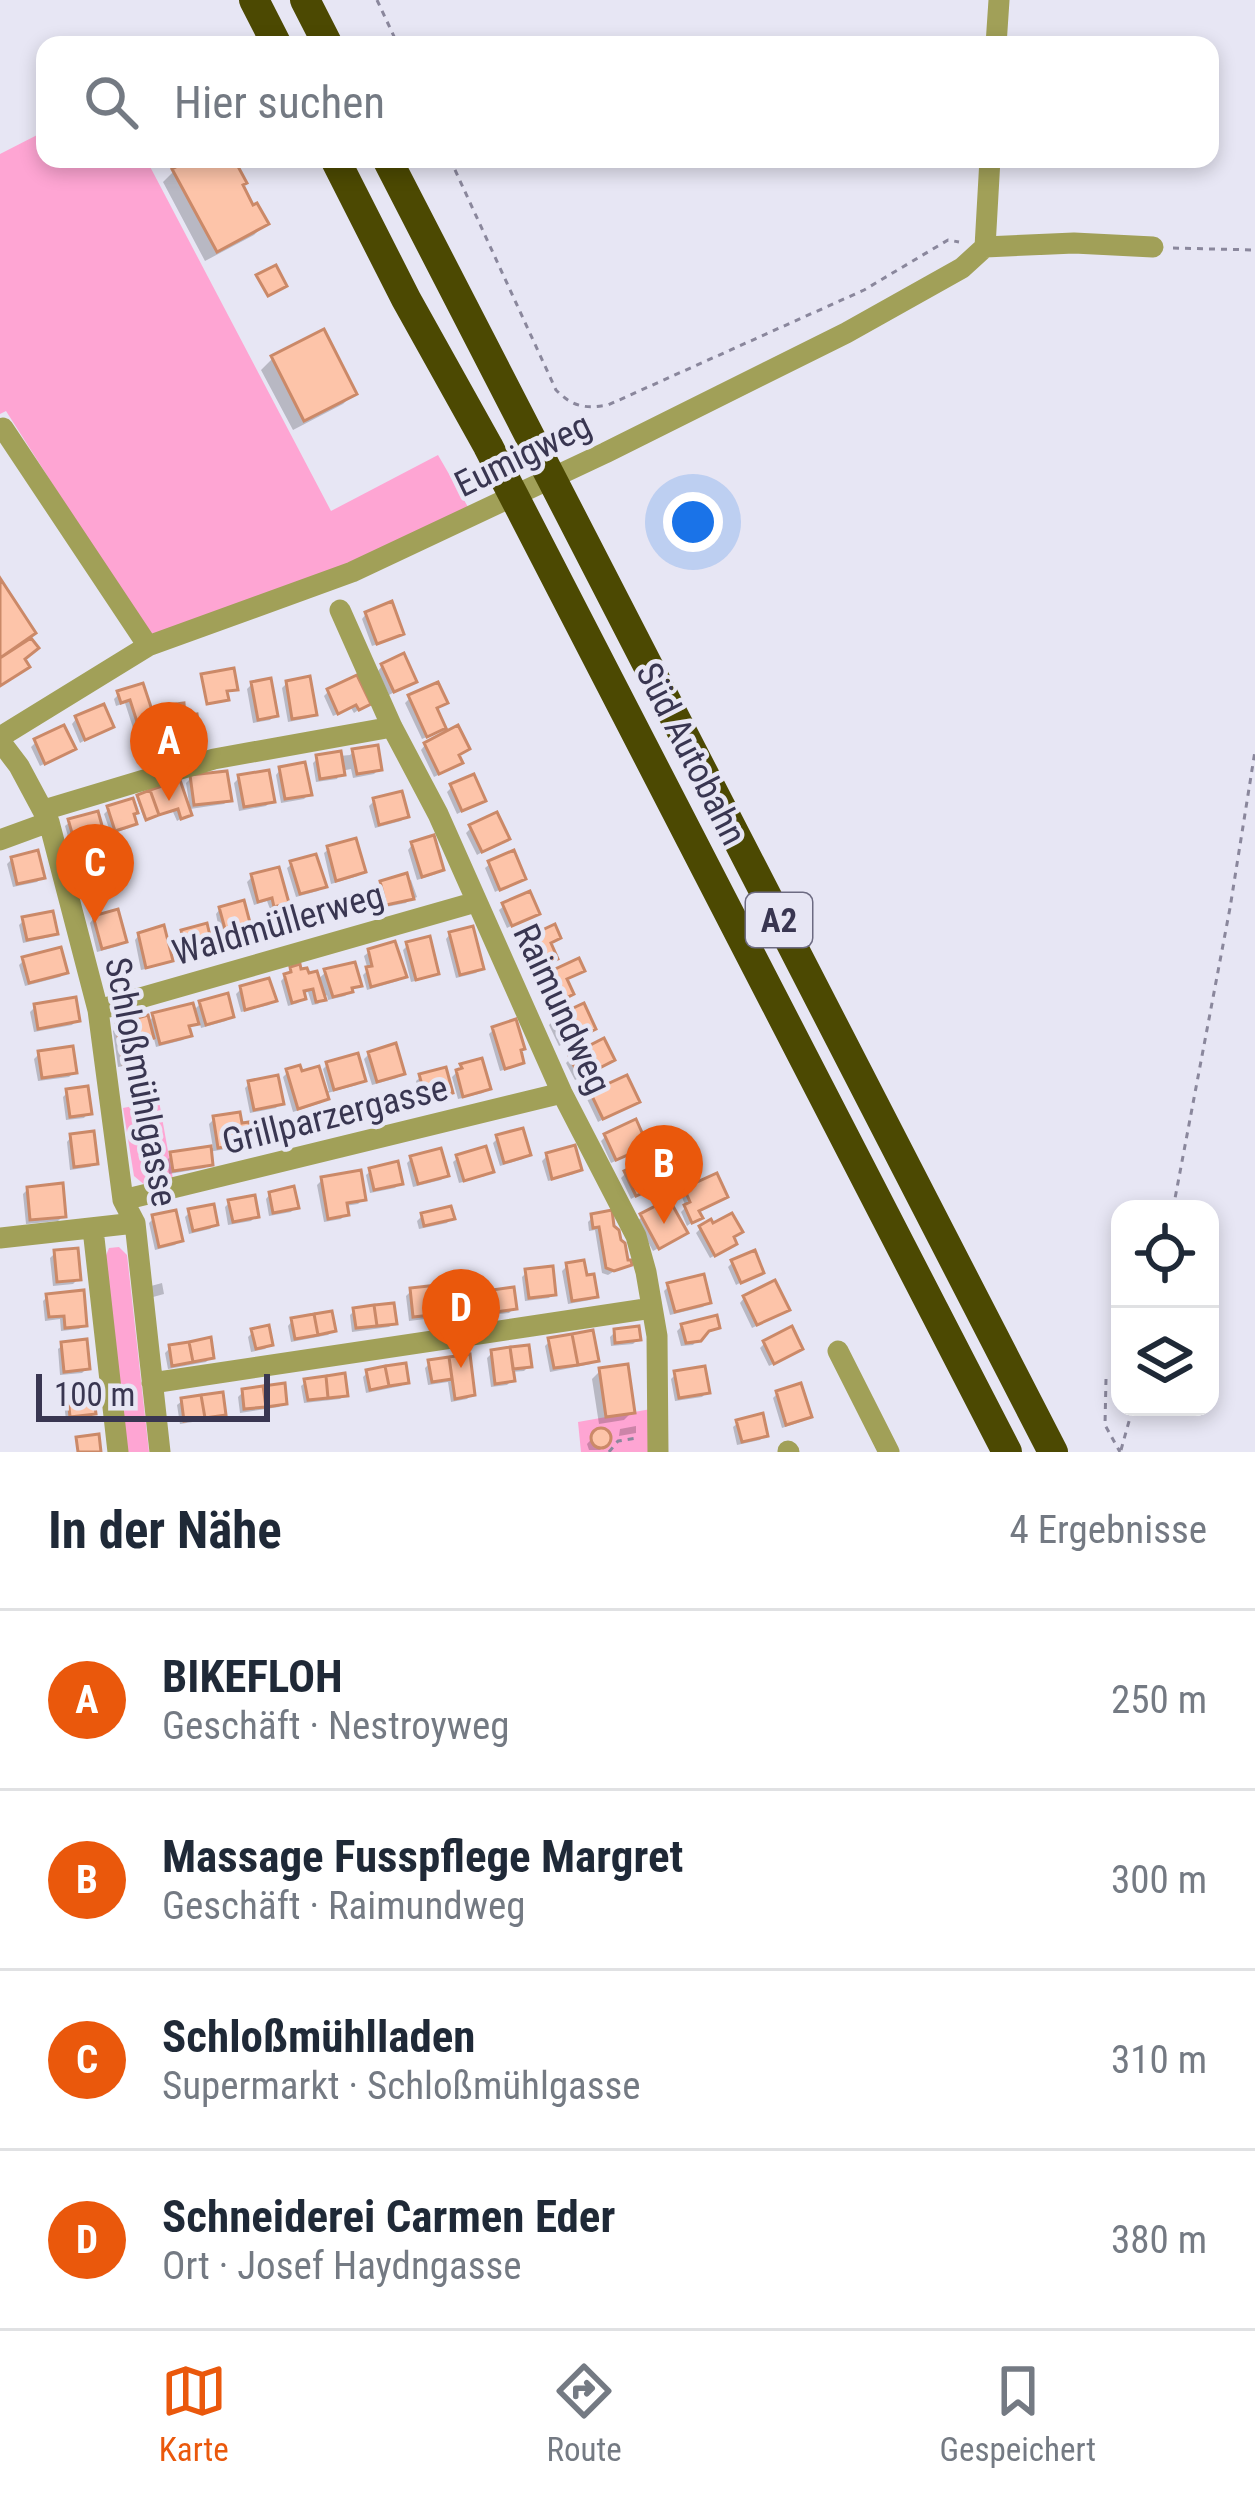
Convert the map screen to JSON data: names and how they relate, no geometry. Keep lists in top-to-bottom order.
{
  "streets": {
    "highway": ["Süd Autobahn", "A2"],
    "street": [
      "Eumigweg",
      "Waldmüllerweg",
      "Raimundweg",
      "Schloßmühlgasse",
      "Grillparzergasse"
    ]
  },
  "crossings": [
    ["Eumigweg", "Schloßmühlgasse"],
    ["Waldmüllerweg", "Raimundweg"],
    ["Waldmüllerweg", "Schloßmühlgasse"],
    ["Raimundweg", "Grillparzergasse"],
    ["Schloßmühlgasse", "Grillparzergasse"]
  ],
  "scale_bar": "100 m",
  "page": {
    "search": "Hier suchen",
    "pins": [
      "A",
      "C",
      "B",
      "D"
    ],
    "scale": "100 m",
    "heading": ["In der Nähe", "4 Ergebnisse"],
    "list": [
      {
        "mark": "A",
        "name": "BIKEFLOH",
        "note": "Geschäft · Nestroyweg",
        "value": "250 m"
      },
      {
        "mark": "B",
        "name": "Massage Fusspflege Margret",
        "note": "Geschäft · Raimundweg",
        "value": "300 m"
      },
      {
        "mark": "C",
        "name": "Schloßmühlladen",
        "note": "Supermarkt · Schloßmühlgasse",
        "value": "310 m"
      },
      {
        "mark": "D",
        "name": "Schneiderei Carmen Eder",
        "note": "Ort · Josef Haydngasse",
        "value": "380 m"
      }
    ],
    "nav": ["Karte", "Route", "Gespeichert"]
  }
}
